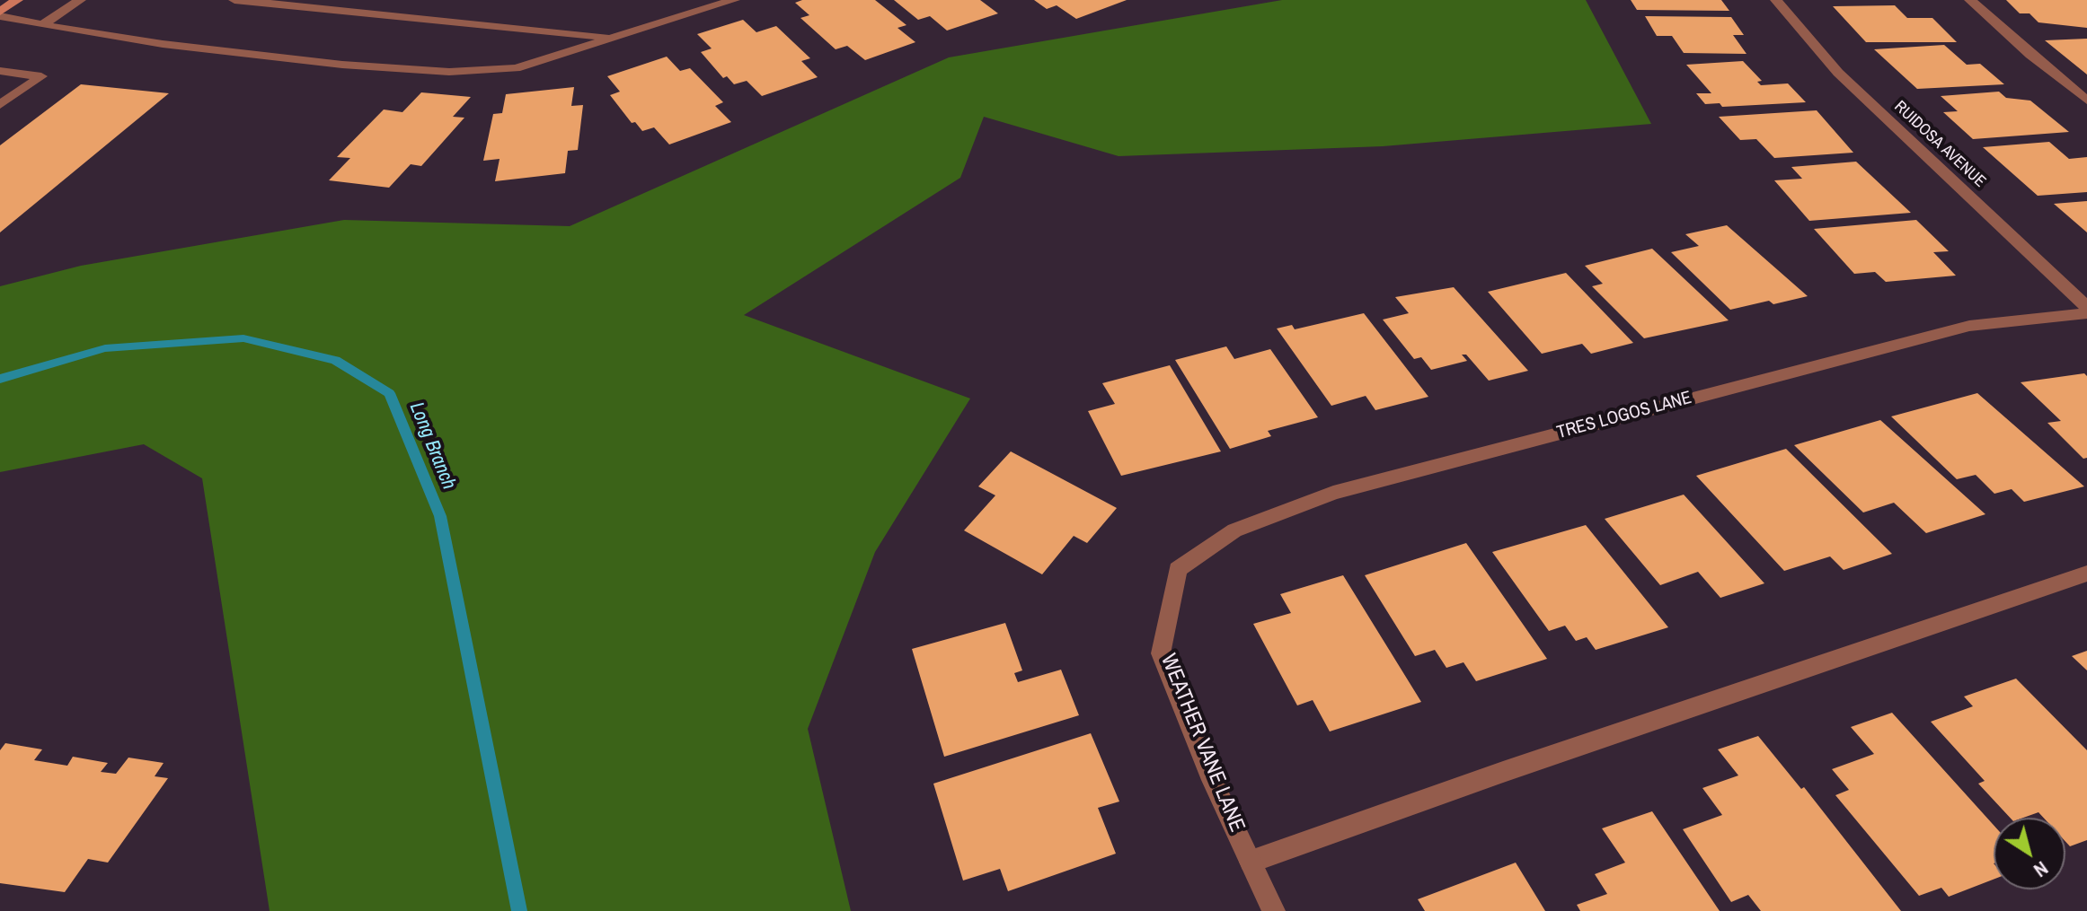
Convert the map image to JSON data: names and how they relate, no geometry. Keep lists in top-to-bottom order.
{
  "streets": {
    "street": ["RUIDOSA AVENUE", "TRES LOGOS LANE", "WEATHER VANE LANE"]
  },
  "crossings": [
    ["TRES LOGOS LANE", "WEATHER VANE LANE"]
  ],
  "water": ["Long Branch"],
  "north": "bottom right"
}
